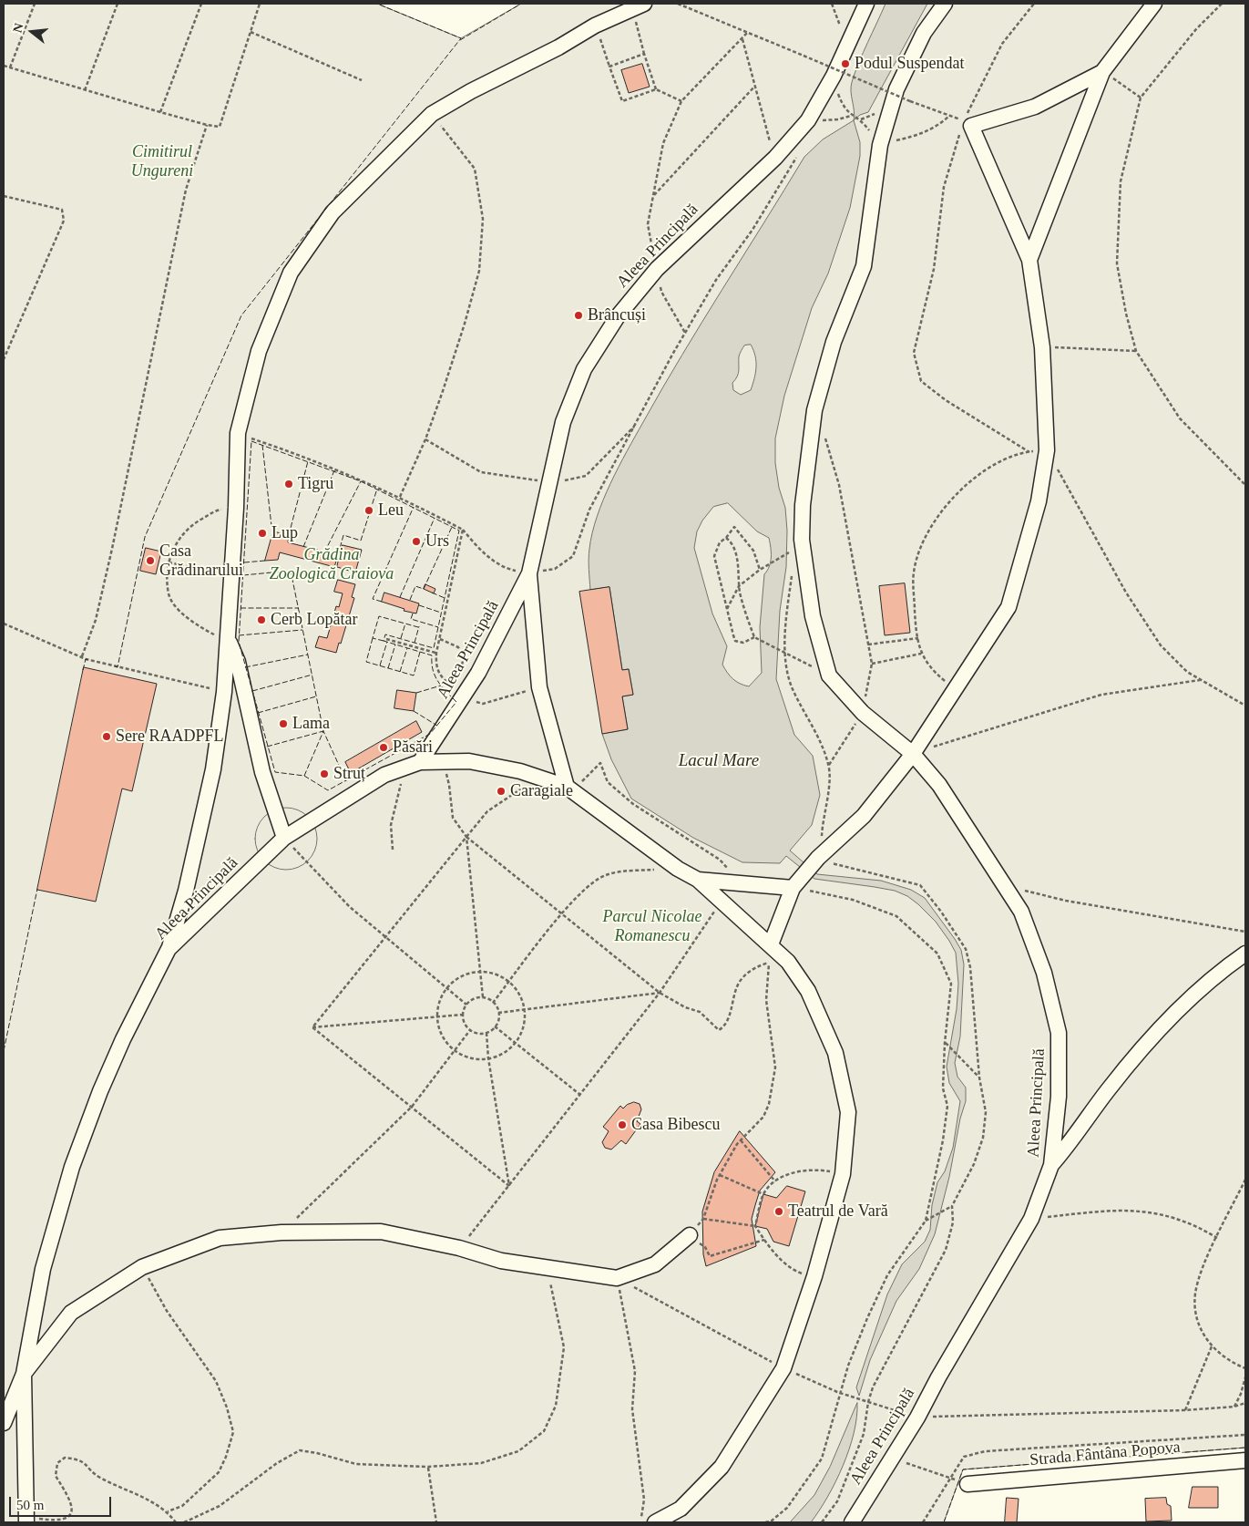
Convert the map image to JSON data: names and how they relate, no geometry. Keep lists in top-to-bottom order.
{
  "streets": {
    "street": ["Aleea Principală", "Strada Fântâna Popova"]
  },
  "water": ["Lacul Mare"],
  "parks": ["Cimitirul Ungureni", "Grădina Zoologică Craiova", "Parcul Nicolae Romanescu"],
  "places": [
    "Podul Suspendat",
    "Brâncuși",
    "Tigru",
    "Leu",
    "Lup",
    "Urs",
    "Casa Grădinarului",
    "Cerb Lopătar",
    "Lama",
    "Sere RAADPFL",
    "Păsări",
    "Struț",
    "Caragiale",
    "Casa Bibescu",
    "Teatrul de Vară"
  ],
  "scale_bar": "50 m",
  "north": "left"
}
